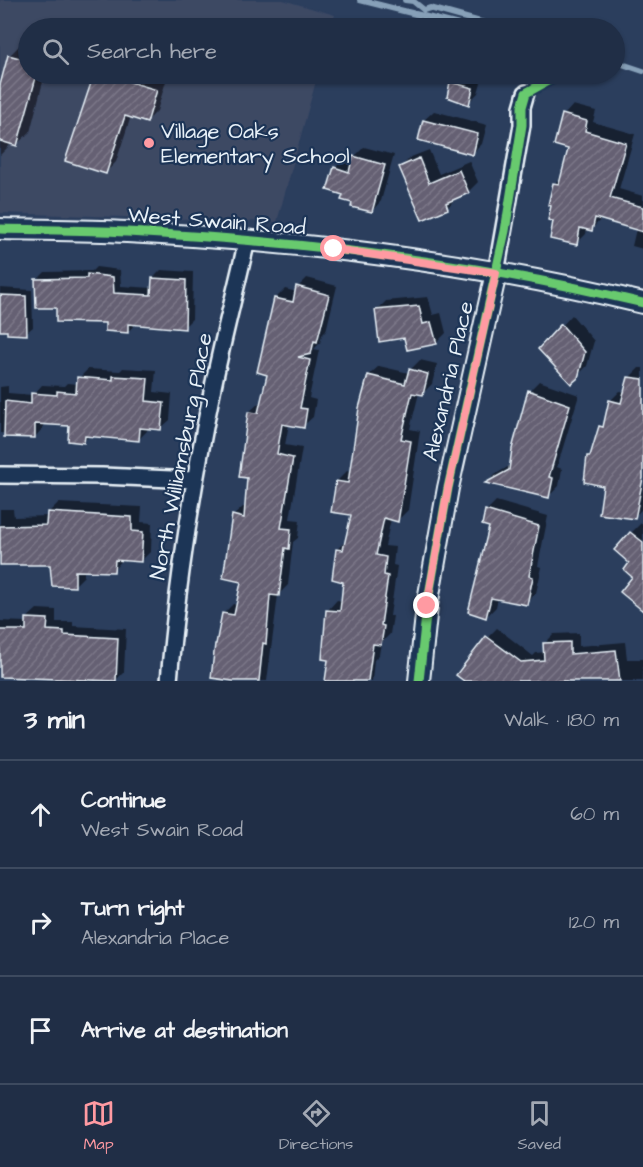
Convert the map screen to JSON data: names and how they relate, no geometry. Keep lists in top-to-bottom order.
{
  "streets": {
    "street": ["West Swain Road", "Alexandria Place", "North Williamsburg Place"]
  },
  "crossings": [
    ["West Swain Road", "Alexandria Place"],
    ["West Swain Road", "North Williamsburg Place"]
  ],
  "places": ["Village Oaks Elementary School"],
  "page": {
    "search": "Search here",
    "heading": ["3 min", "Walk · 180 m"],
    "list": [
      ["Continue", "West Swain Road", "60 m"],
      ["Turn right", "Alexandria Place", "120 m"],
      "Arrive at destination"
    ],
    "nav": ["Map", "Directions", "Saved"]
  }
}
